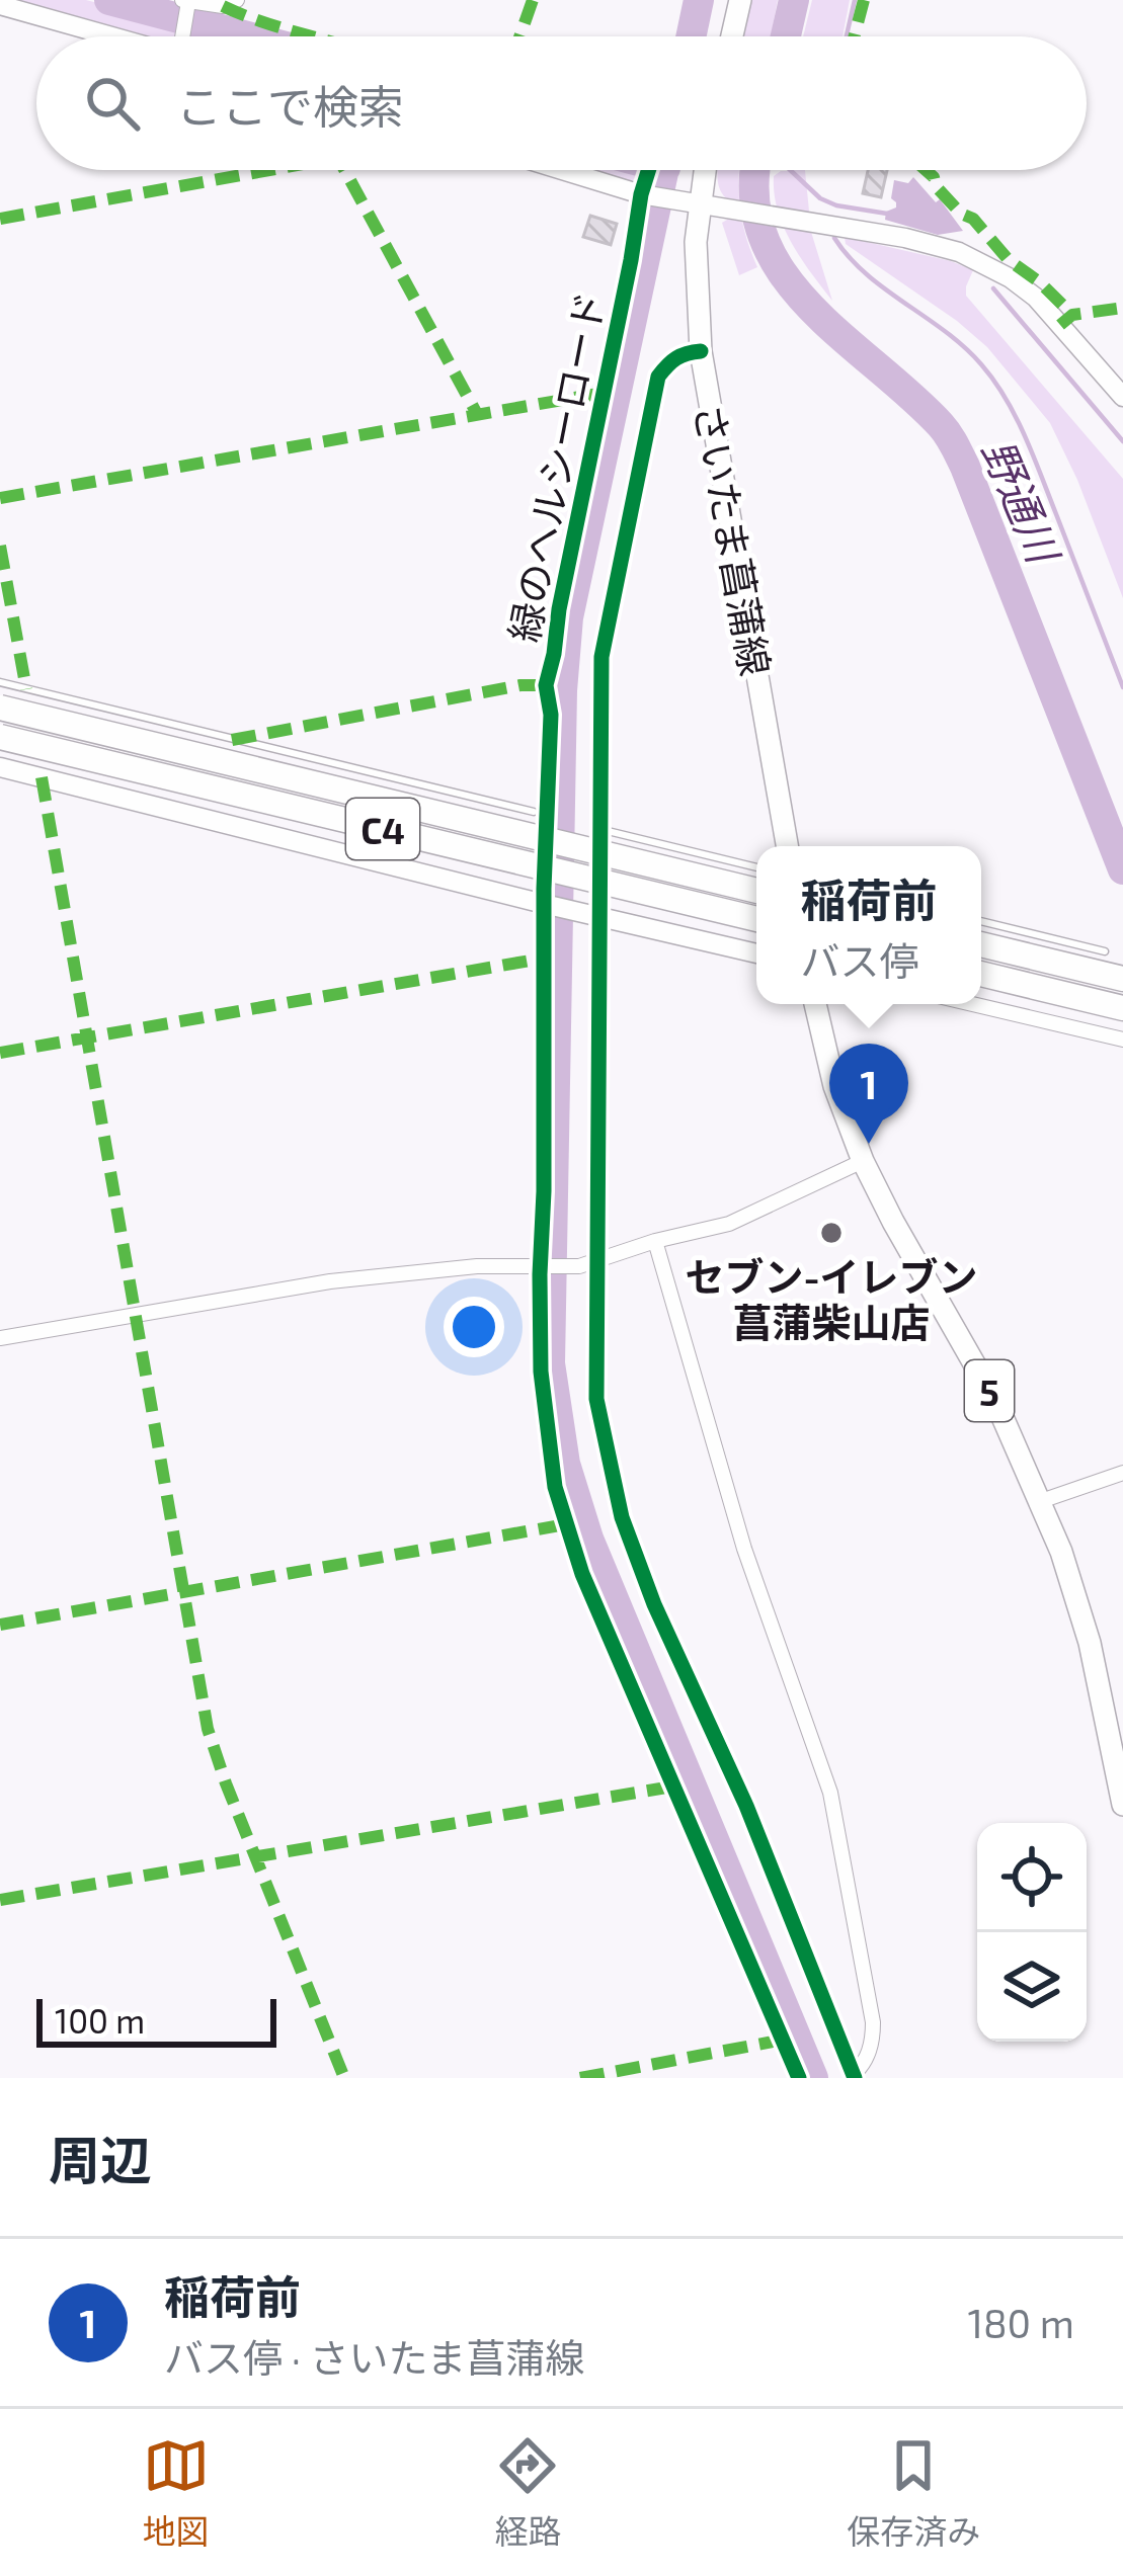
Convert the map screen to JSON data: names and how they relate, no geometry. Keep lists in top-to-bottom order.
{
  "streets": {
    "highway": ["C4"],
    "main road": ["さいたま菖蒲線", "5"],
    "cycle path": ["緑のヘルシーロード"]
  },
  "water": ["野通川"],
  "places": ["セブン-イレブン 菖蒲柴山店"],
  "scale_bar": "100 m",
  "page": {
    "search": "ここで検索",
    "popup": ["稲荷前", "バス停"],
    "pins": "1",
    "scale": "100 m",
    "heading": "周辺",
    "list": [
      {
        "mark": "1",
        "name": "稲荷前",
        "note": "バス停 · さいたま菖蒲線",
        "value": "180 m"
      }
    ],
    "nav": ["地図", "経路", "保存済み"]
  }
}
